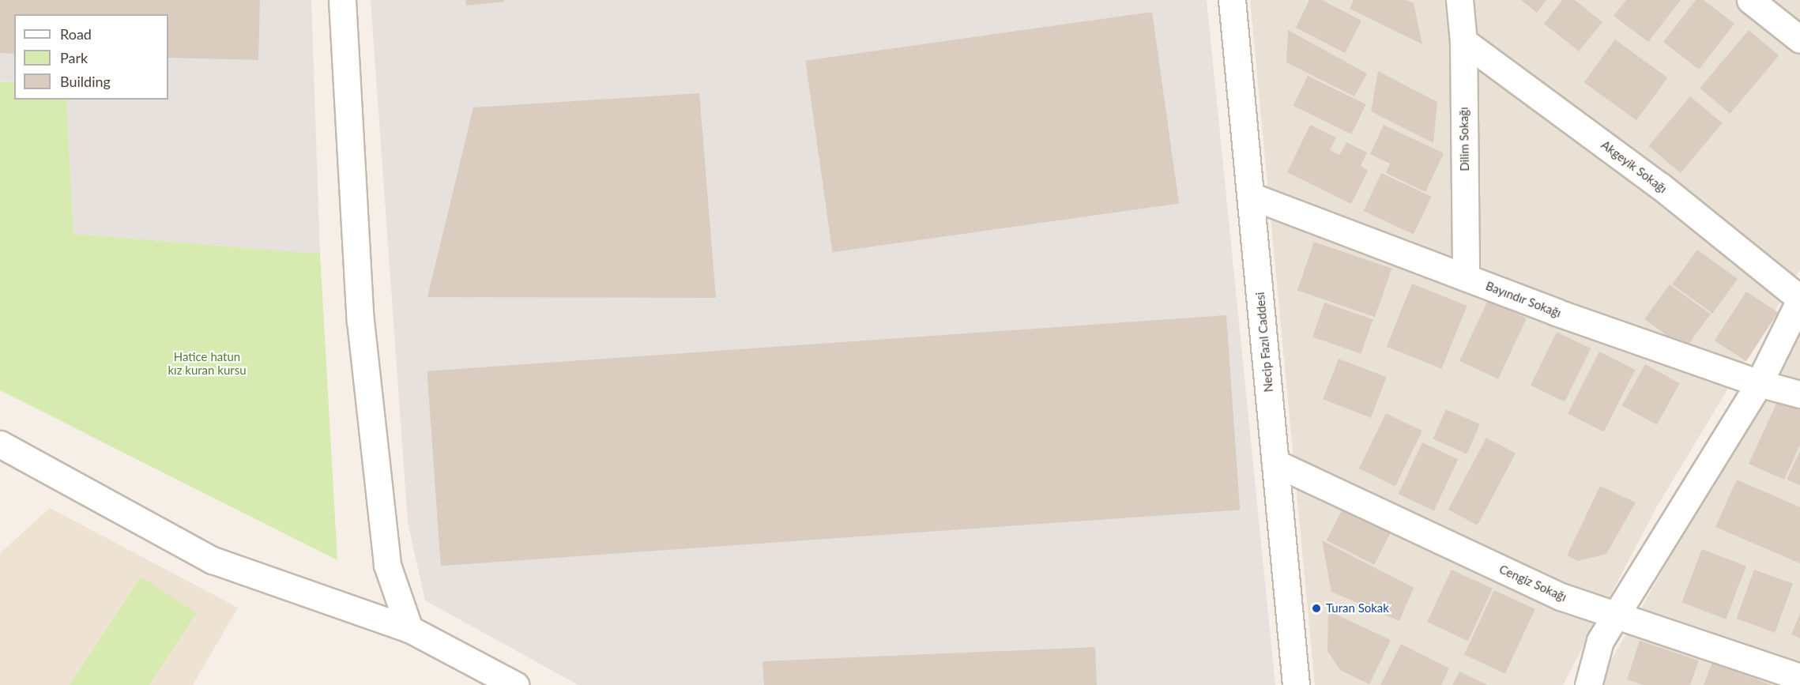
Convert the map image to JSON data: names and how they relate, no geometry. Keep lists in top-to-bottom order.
{
  "streets": {
    "street": [
      "Dilim Sokağı",
      "Akgeyik Sokağı",
      "Bayındır Sokağı",
      "Necip Fazıl Caddesi",
      "Cengiz Sokağı"
    ]
  },
  "crossings": [
    ["Dilim Sokağı", "Akgeyik Sokağı"],
    ["Dilim Sokağı", "Bayındır Sokağı"],
    ["Bayındır Sokağı", "Necip Fazıl Caddesi"],
    ["Necip Fazıl Caddesi", "Cengiz Sokağı"]
  ],
  "parks": ["Hatice hatun kız kuran kursu"],
  "places": ["Turan Sokak"],
  "legend": ["Road", "Park", "Building"]
}
